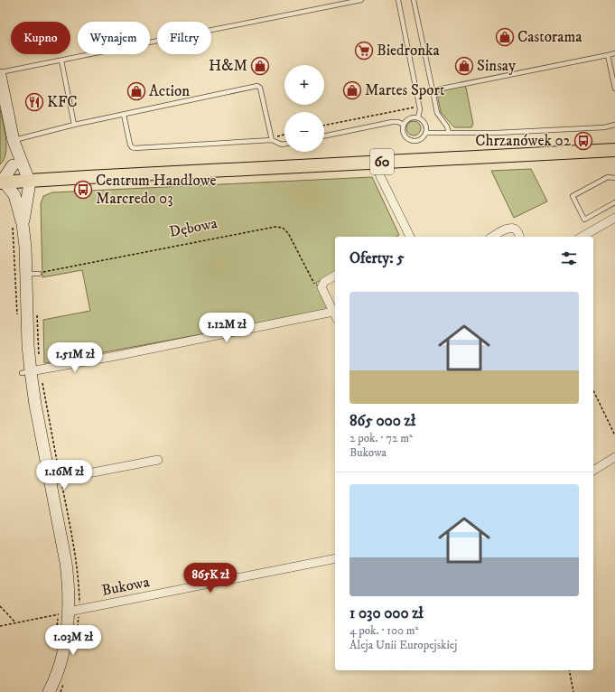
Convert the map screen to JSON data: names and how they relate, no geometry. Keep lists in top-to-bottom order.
{
  "streets": {
    "main road": ["60"],
    "street": ["Bukowa"],
    "path": ["Dębowa"]
  },
  "places": {
    "shop": [
      "Castorama",
      "H&M",
      "Sinsay",
      "Martes Sport",
      "Action"
    ],
    "supermarket": ["Biedronka"],
    "restaurant": ["KFC"],
    "bus stop": ["Chrzanówek 02", "Centrum Handlowe Marcredo 03"]
  },
  "page": {
    "chip": ["Kupno", "Wynajem", "Filtry"],
    "map_buttons": ["+", "−"],
    "heading": "Oferty: 5",
    "list": [
      {
        "name": "865 000 zł",
        "note": "2 pok. · 72 m² · Bukowa"
      },
      {
        "name": "1 030 000 zł",
        "note": "4 pok. · 100 m² · Aleja Unii Europejskiej"
      }
    ],
    "price": [
      "1.12M zł",
      "1.51M zł",
      "1.16M zł",
      "865K zł",
      "1.03M zł"
    ]
  }
}
